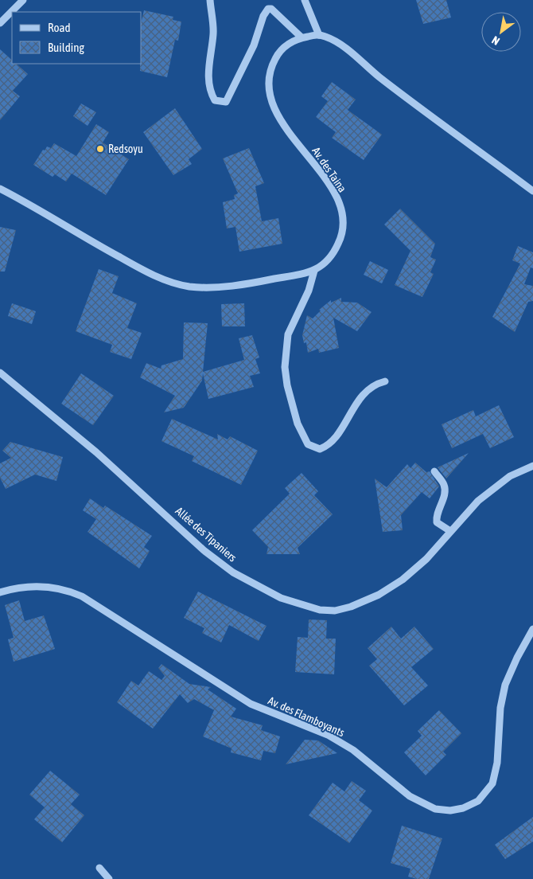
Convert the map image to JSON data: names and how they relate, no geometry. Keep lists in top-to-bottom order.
{
  "streets": {
    "street": ["Av. des Taina", "Allée des Tipaniers", "Av. des Flamboyants"]
  },
  "places": ["Redsoyu"],
  "legend": ["Road", "Building"],
  "north": "bottom left"
}
